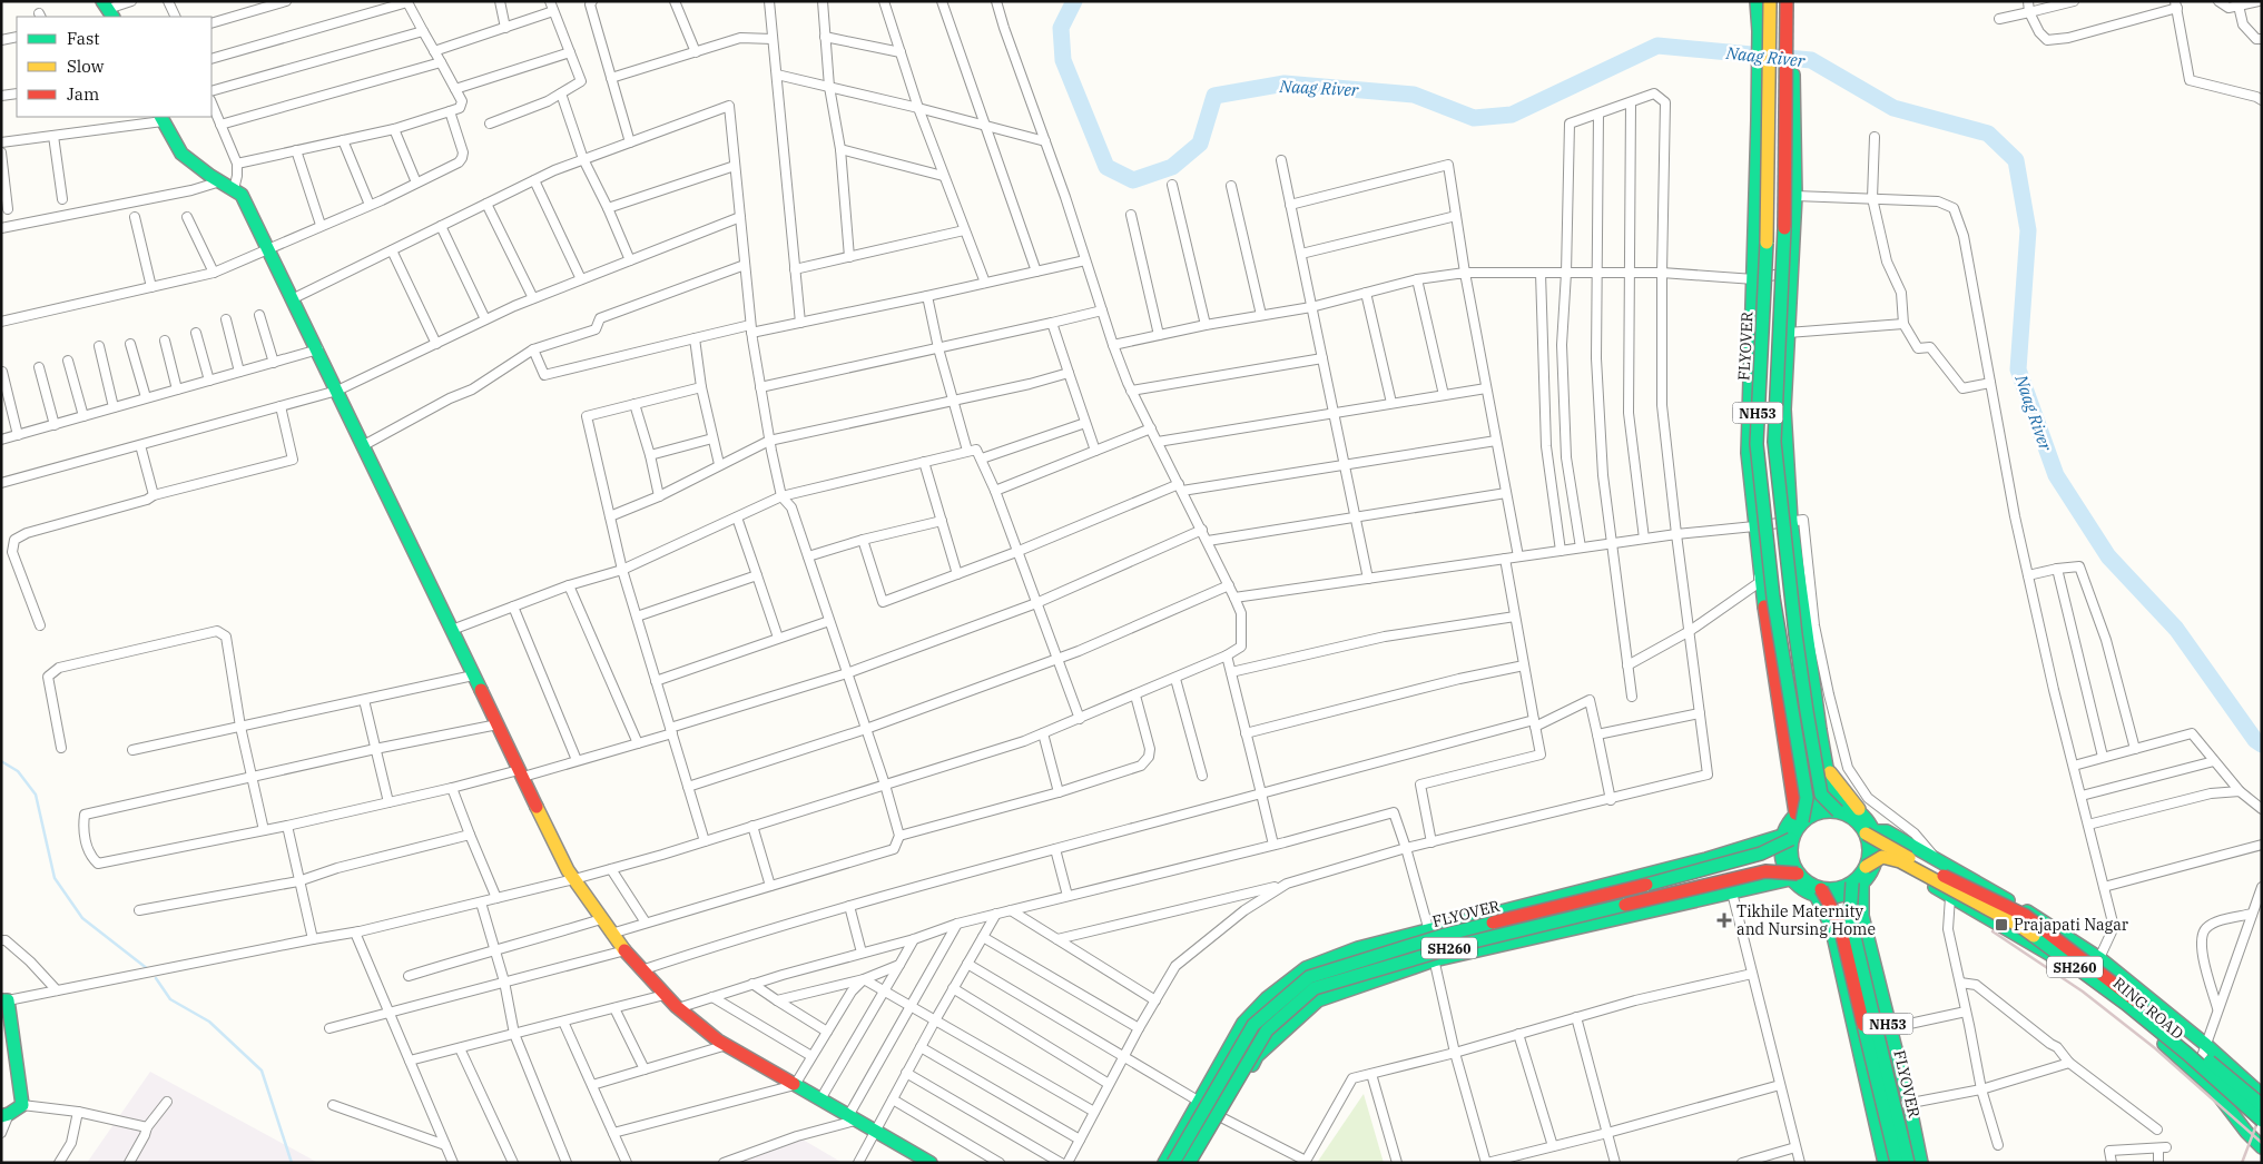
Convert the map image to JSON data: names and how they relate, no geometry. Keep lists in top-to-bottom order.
{
  "streets": {
    "main road": [
      "FLYOVER",
      "NH53",
      "SH260",
      "RING ROAD"
    ]
  },
  "crossings": [
    ["FLYOVER", "NH53"],
    ["FLYOVER", "SH260"],
    ["FLYOVER", "RING ROAD"],
    ["NH53", "SH260"],
    ["NH53", "RING ROAD"],
    ["SH260", "RING ROAD"]
  ],
  "water": ["Naag River"],
  "places": {
    "health": ["Tikhile Maternity and Nursing Home"],
    "transit": ["Prajapati Nagar"]
  },
  "legend": ["Fast", "Slow", "Jam"]
}
